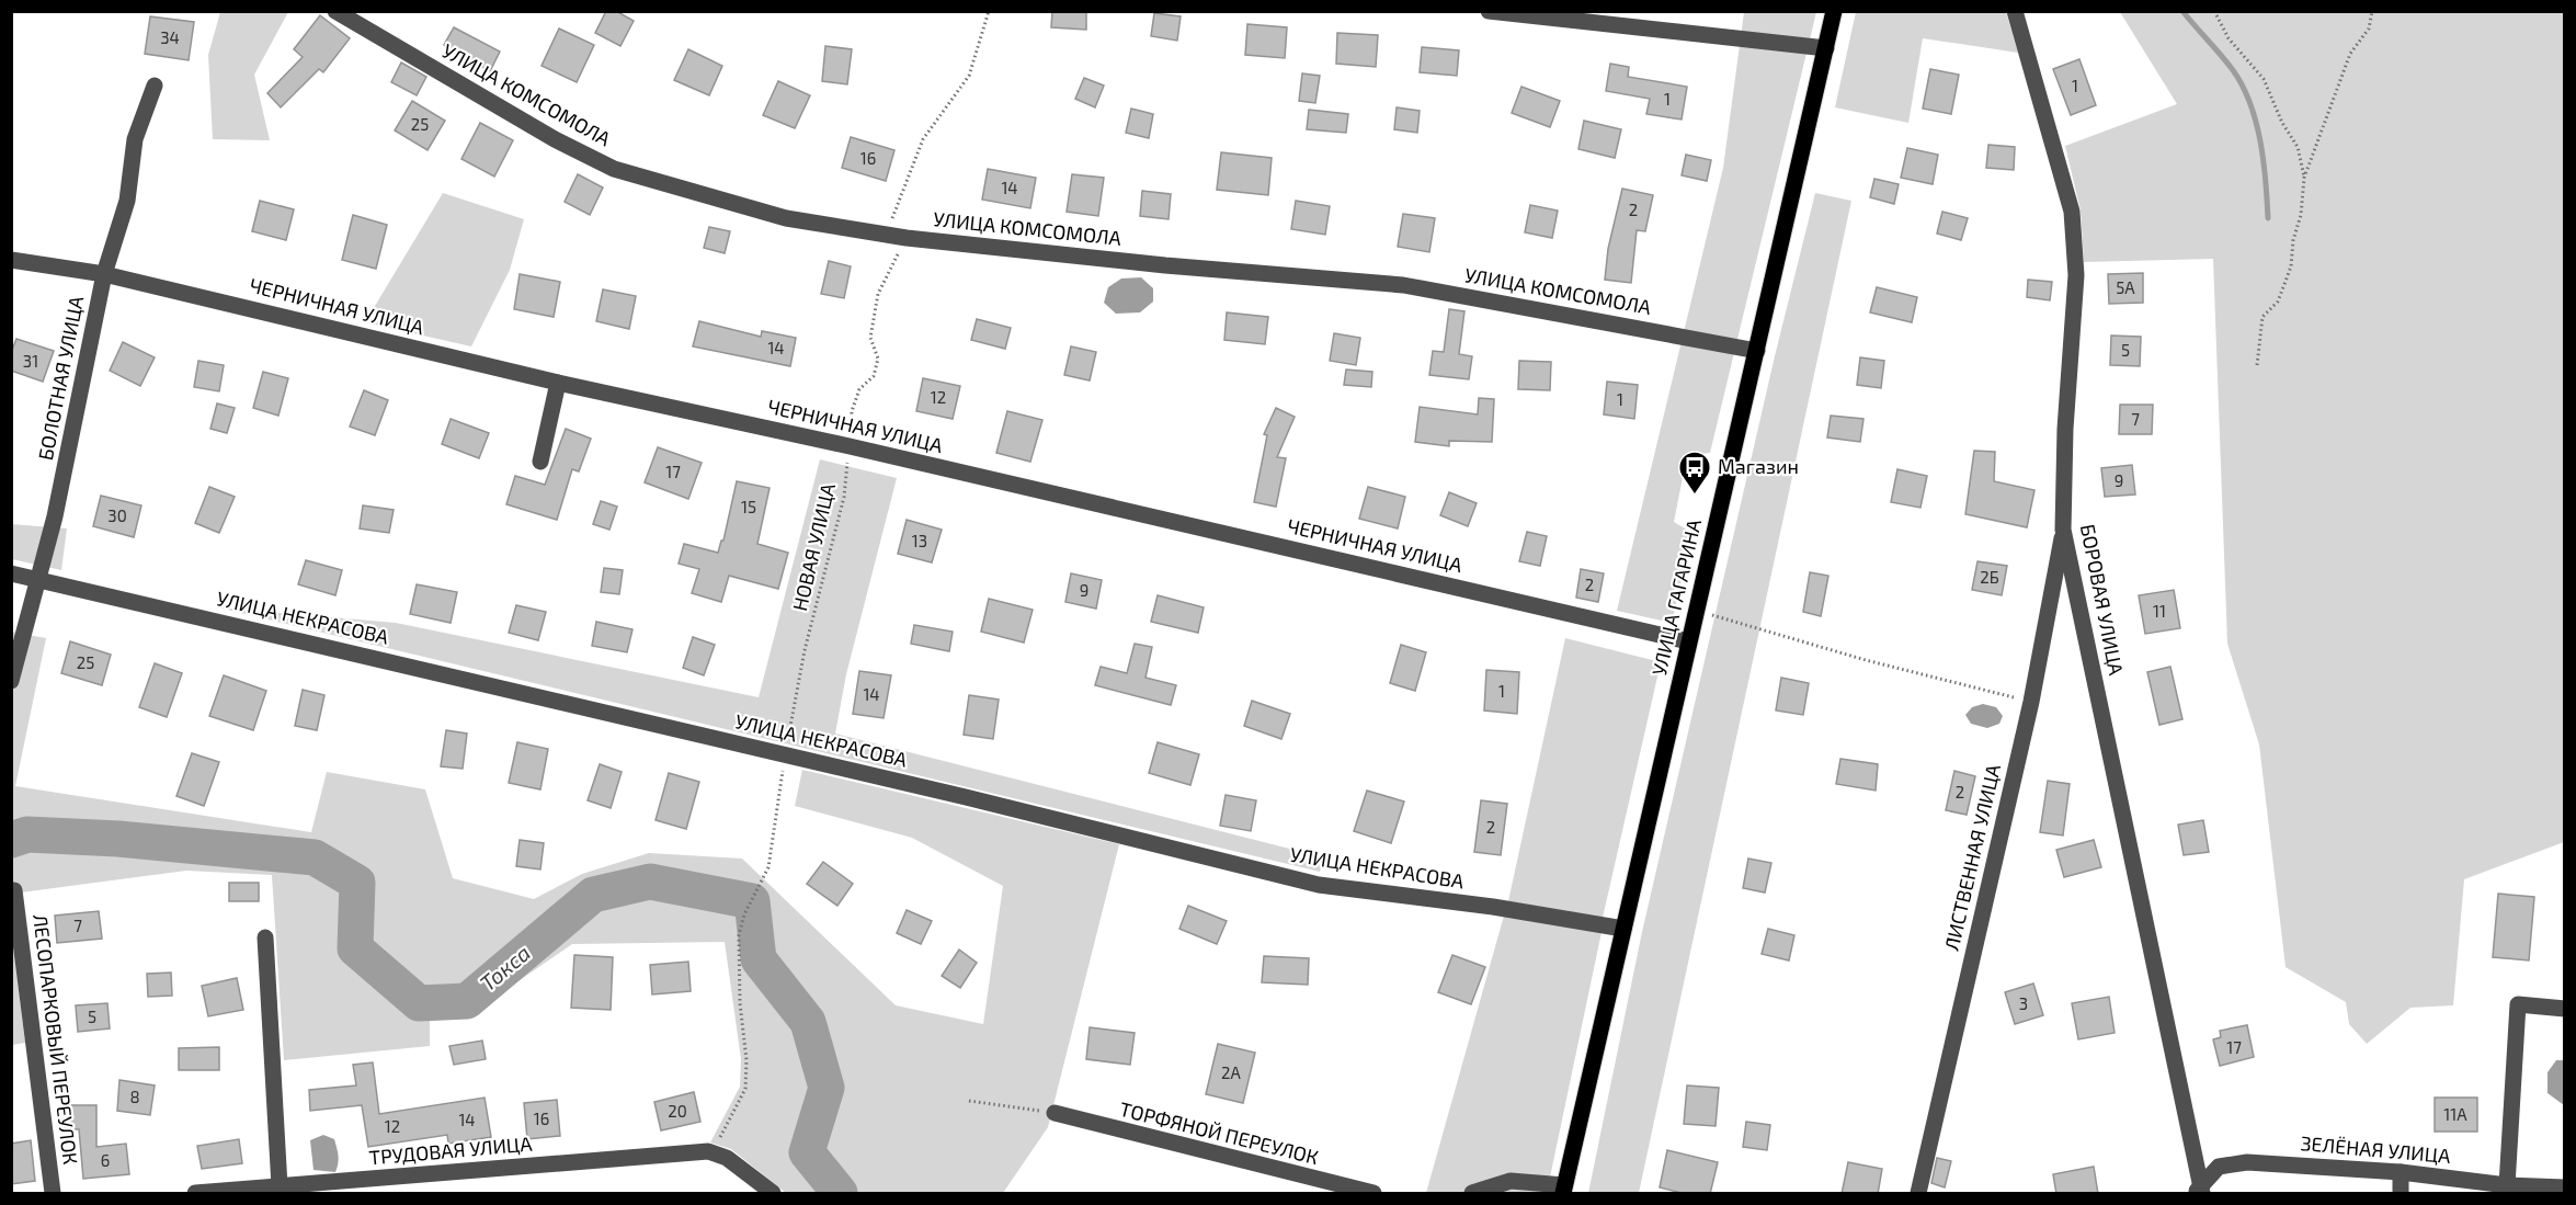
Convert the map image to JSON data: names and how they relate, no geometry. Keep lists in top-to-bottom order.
{
  "streets": {
    "main road": ["УЛИЦА ГАГАРИНА"],
    "street": [
      "УЛИЦА КОМСОМОЛА",
      "ЧЕРНИЧНАЯ УЛИЦА",
      "БОЛОТНАЯ УЛИЦА",
      "БОРОВАЯ УЛИЦА",
      "УЛИЦА НЕКРАСОВА",
      "ЛИСТВЕННАЯ УЛИЦА",
      "ЛЕСОПАРКОВЫЙ ПЕРЕУЛОК",
      "ТОРФЯНОЙ ПЕРЕУЛОК",
      "ЗЕЛЁНАЯ УЛИЦА",
      "ТРУДОВАЯ УЛИЦА"
    ],
    "path": ["НОВАЯ УЛИЦА"]
  },
  "crossings": [
    ["УЛИЦА КОМСОМОЛА", "НОВАЯ УЛИЦА"],
    ["УЛИЦА КОМСОМОЛА", "УЛИЦА ГАГАРИНА"],
    ["ЧЕРНИЧНАЯ УЛИЦА", "БОЛОТНАЯ УЛИЦА"],
    ["ЧЕРНИЧНАЯ УЛИЦА", "НОВАЯ УЛИЦА"],
    ["ЧЕРНИЧНАЯ УЛИЦА", "УЛИЦА ГАГАРИНА"],
    ["БОЛОТНАЯ УЛИЦА", "УЛИЦА НЕКРАСОВА"],
    ["НОВАЯ УЛИЦА", "УЛИЦА НЕКРАСОВА"],
    ["НОВАЯ УЛИЦА", "ТРУДОВАЯ УЛИЦА"],
    ["УЛИЦА ГАГАРИНА", "УЛИЦА НЕКРАСОВА"],
    ["БОРОВАЯ УЛИЦА", "ЛИСТВЕННАЯ УЛИЦА"],
    ["БОРОВАЯ УЛИЦА", "ЗЕЛЁНАЯ УЛИЦА"]
  ],
  "water": ["Токса"],
  "places": {
    "bus stop": ["Магазин"]
  },
  "house_numbers": [
    "34",
    "1",
    "1",
    "25",
    "16",
    "14",
    "2",
    "5А",
    "14",
    "5",
    "31",
    "12",
    "1",
    "7",
    "17",
    "9",
    "15",
    "30",
    "13",
    "2Б",
    "2",
    "9",
    "11",
    "25",
    "1",
    "14",
    "2",
    "2",
    "7",
    "3",
    "5",
    "17",
    "2А",
    "8",
    "20",
    "11А",
    "16",
    "14",
    "12",
    "6"
  ]
}
